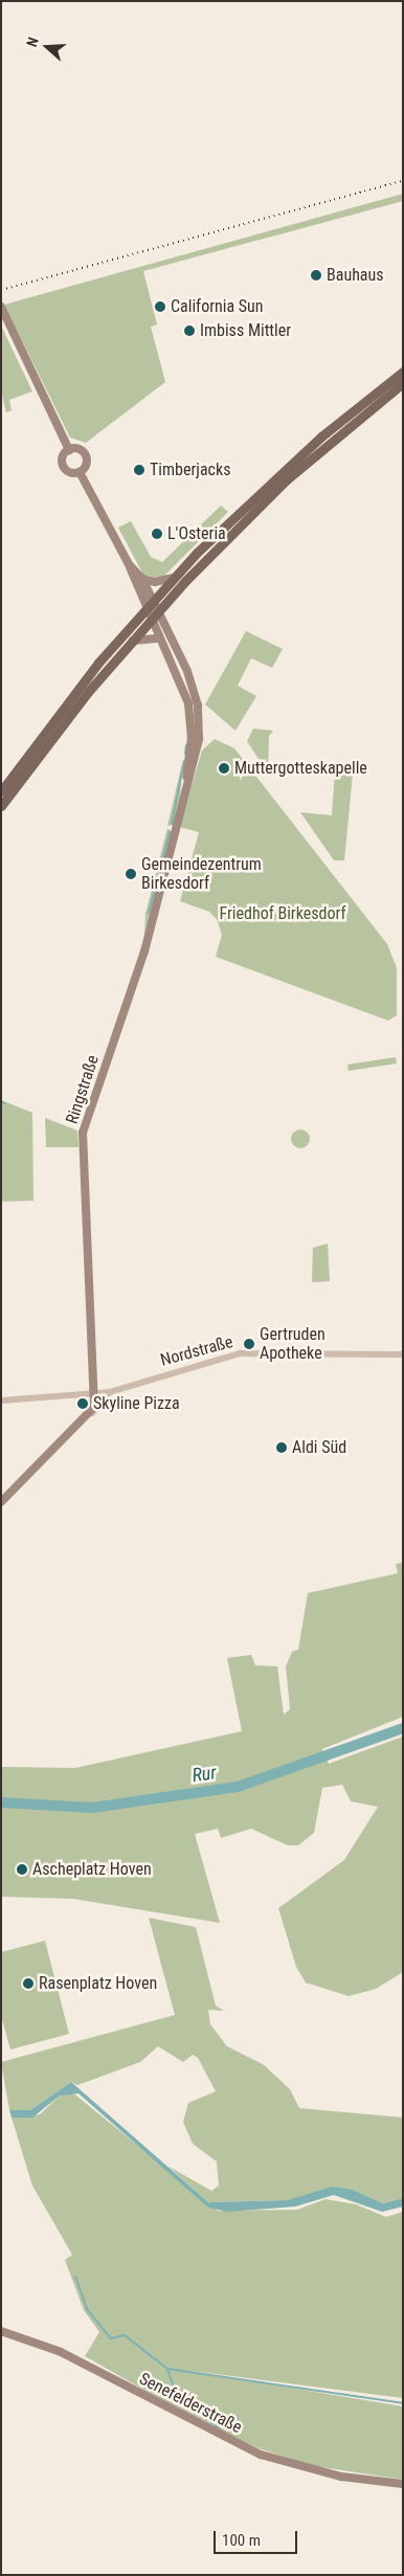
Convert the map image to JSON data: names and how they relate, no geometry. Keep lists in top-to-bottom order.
{
  "streets": {
    "main road": ["Ringstraße", "Senefelderstraße"],
    "street": ["Nordstraße"]
  },
  "crossings": [
    ["Ringstraße", "Nordstraße"]
  ],
  "water": ["Rur"],
  "parks": ["Friedhof Birkesdorf"],
  "places": [
    "Bauhaus",
    "California Sun",
    "Imbiss Mittler",
    "Timberjacks",
    "L'Osteria",
    "Muttergotteskapelle",
    "Gemeindezentrum Birkesdorf",
    "Gertruden Apotheke",
    "Skyline Pizza",
    "Aldi Süd",
    "Ascheplatz Hoven",
    "Rasenplatz Hoven"
  ],
  "scale_bar": "100 m",
  "north": "left"
}
